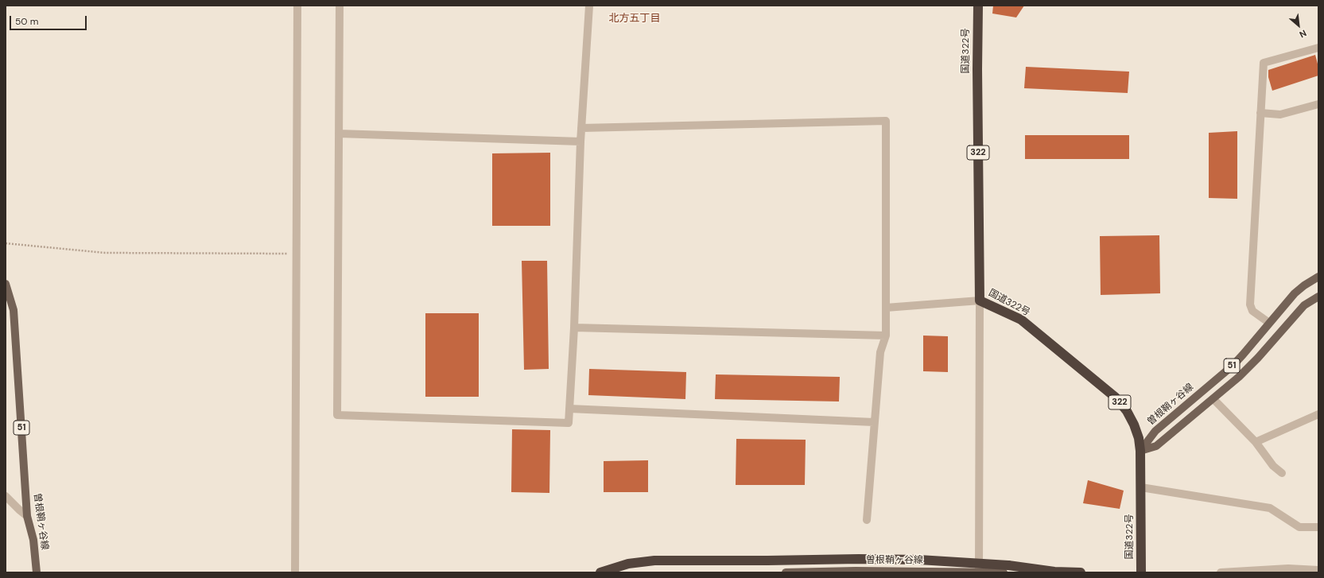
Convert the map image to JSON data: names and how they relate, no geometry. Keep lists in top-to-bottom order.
{
  "streets": {
    "highway": ["国道322号", "322"],
    "main road": ["51", "曽根鞘ヶ谷線"]
  },
  "crossings": [
    ["国道322号", "51"],
    ["国道322号", "曽根鞘ヶ谷線"],
    ["51", "曽根鞘ヶ谷線"]
  ],
  "districts": ["北方五丁目"],
  "scale_bar": "50 m",
  "north": "bottom right"
}
